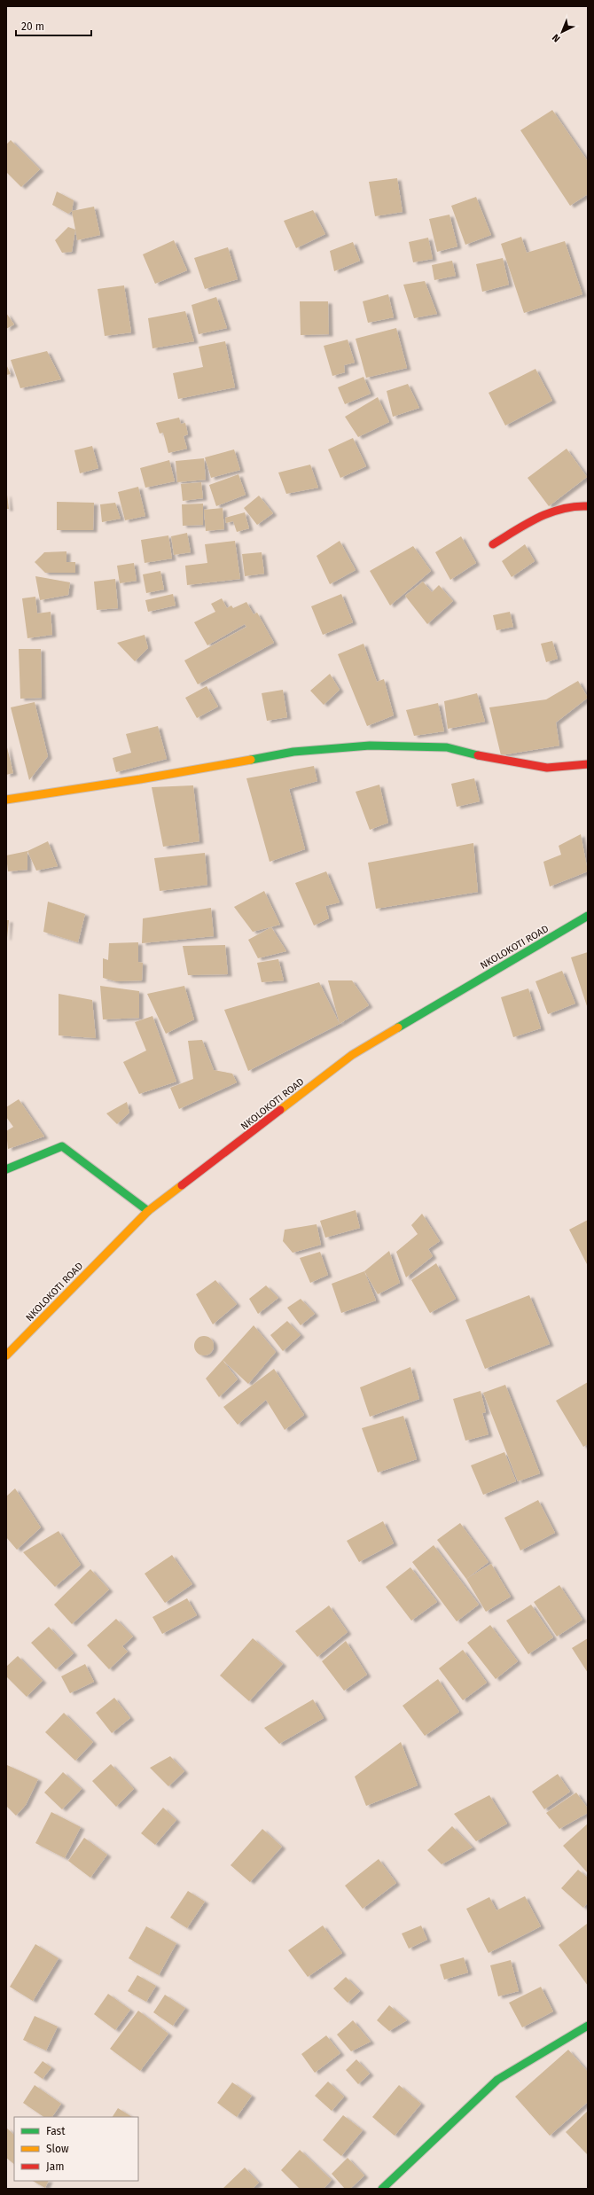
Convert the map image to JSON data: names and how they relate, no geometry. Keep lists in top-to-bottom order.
{
  "streets": {
    "street": ["NKOLOKOTI ROAD"]
  },
  "legend": ["Fast", "Slow", "Jam"],
  "scale_bar": "20 m",
  "north": "bottom left"
}
